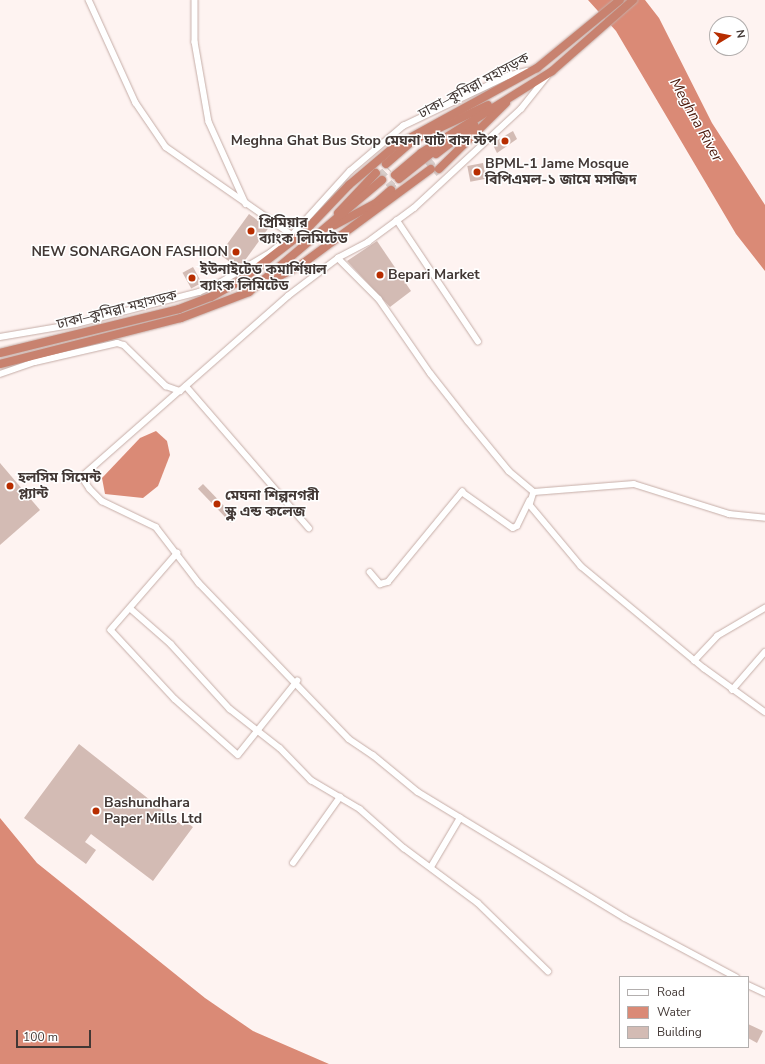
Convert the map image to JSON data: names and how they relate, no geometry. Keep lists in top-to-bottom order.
{
  "streets": {
    "highway": ["ঢাকা–কুমিল্লা মহাসড়ক"]
  },
  "water": ["Meghna River"],
  "places": [
    "Meghna Ghat Bus Stop মেঘনা ঘাট বাস স্টপ",
    "BPML-1 Jame Mosque বিপিএমল-১ জামে মসজিদ",
    "প্রিমিয়ার ব্যাংক লিমিটেড",
    "NEW SONARGAON FASHION",
    "Bepari Market",
    "ইউনাইটেড কমার্শিয়াল ব্যাংক লিমিটেড",
    "হলসিম সিমেন্ট প্ল্যান্ট",
    "মেঘনা শিল্পনগরী স্কুল এন্ড কলেজ",
    "Bashundhara Paper Mills Ltd"
  ],
  "legend": ["Road", "Water", "Building"],
  "scale_bar": "100 m",
  "north": "right"
}
